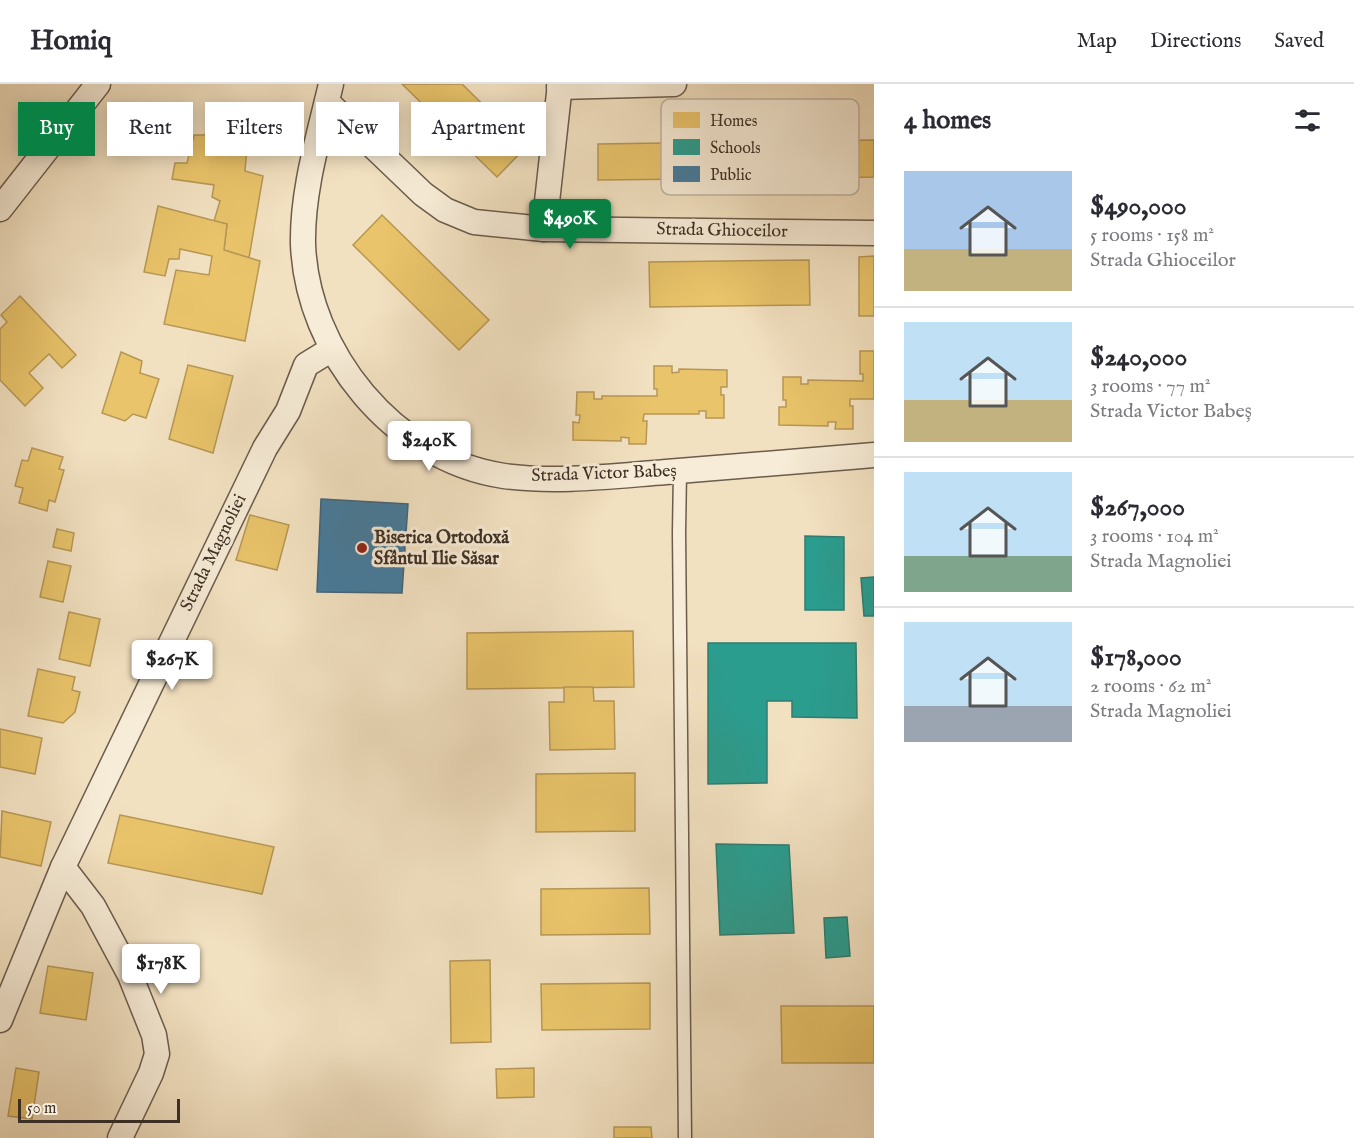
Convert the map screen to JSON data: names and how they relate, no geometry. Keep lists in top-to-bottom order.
{
  "streets": {
    "street": ["Strada Ghioceilor", "Strada Victor Babeș", "Strada Magnoliei"]
  },
  "crossings": [
    ["Strada Ghioceilor", "Strada Victor Babeș"],
    ["Strada Victor Babeș", "Strada Magnoliei"]
  ],
  "places": ["Biserica Ortodoxă Sfântul Ilie Săsar"],
  "legend": ["Homes", "Schools", "Public"],
  "scale_bar": "50 m",
  "page": {
    "header": "Homiq",
    "nav": ["Map", "Directions", "Saved"],
    "heading": "4 homes",
    "chip": [
      "Buy",
      "Rent",
      "Filters",
      "New",
      "Apartment"
    ],
    "list": [
      {
        "name": "$490,000",
        "note": "5 rooms · 158 m² · Strada Ghioceilor"
      },
      {
        "name": "$240,000",
        "note": "3 rooms · 77 m² · Strada Victor Babeș"
      },
      {
        "name": "$267,000",
        "note": "3 rooms · 104 m² · Strada Magnoliei"
      },
      {
        "name": "$178,000",
        "note": "2 rooms · 62 m² · Strada Magnoliei"
      }
    ],
    "price": [
      "$490K",
      "$240K",
      "$267K",
      "$178K"
    ],
    "scale": "50 m"
  }
}
